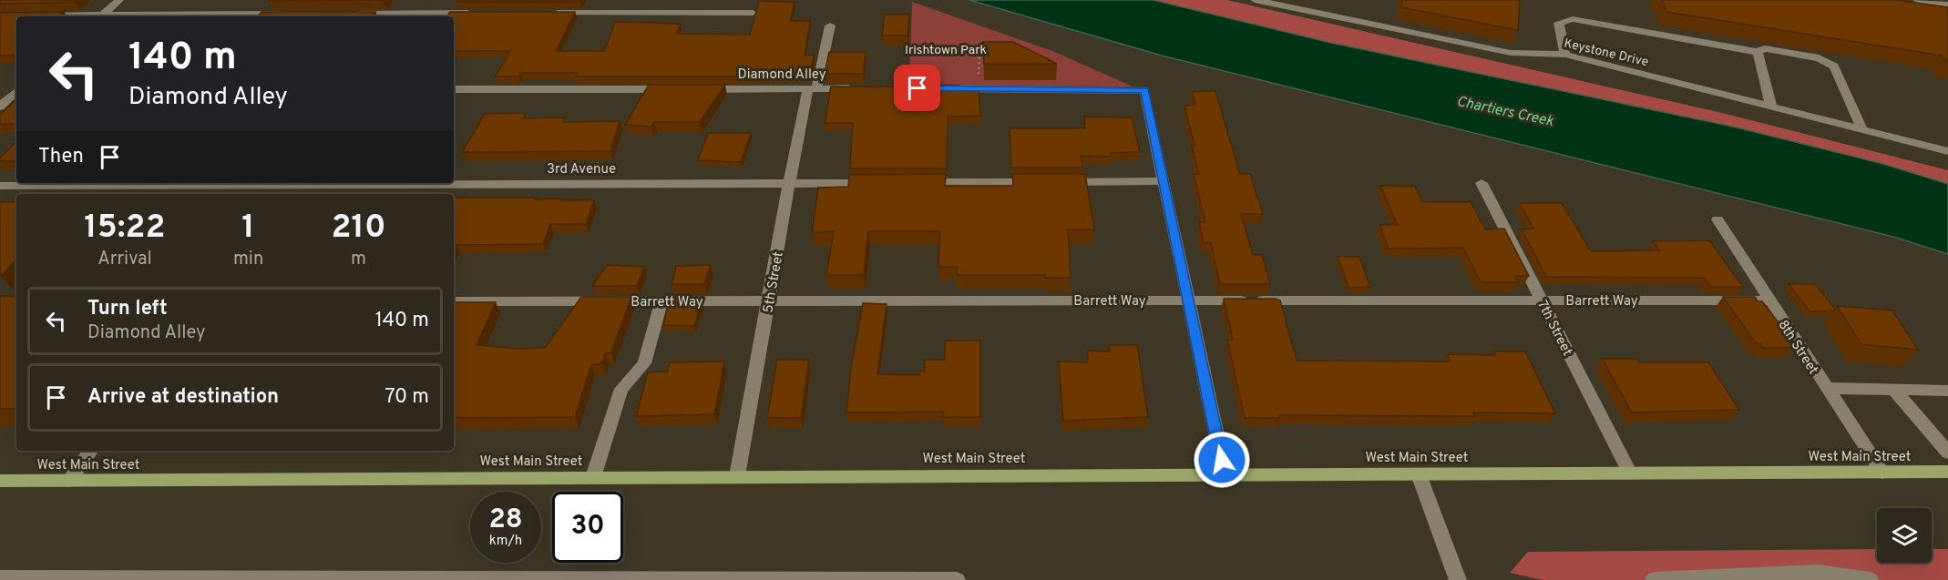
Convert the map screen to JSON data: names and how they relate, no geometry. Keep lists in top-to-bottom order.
{
  "streets": {
    "main road": ["West Main Street"],
    "street": [
      "Keystone Drive",
      "Diamond Alley",
      "3rd Avenue",
      "5th Street",
      "Barrett Way",
      "7th Street",
      "8th Street"
    ]
  },
  "crossings": [
    ["Diamond Alley", "5th Street"],
    ["3rd Avenue", "5th Street"],
    ["5th Street", "Barrett Way"],
    ["5th Street", "West Main Street"],
    ["Barrett Way", "7th Street"],
    ["Barrett Way", "8th Street"],
    ["7th Street", "West Main Street"],
    ["8th Street", "West Main Street"]
  ],
  "water": ["Chartiers Creek"],
  "parks": ["Irishtown Park"],
  "page": {
    "turn": ["140 m", "Diamond Alley"],
    "then": "Then",
    "eta": [
      "15:22",
      "Arrival",
      "1",
      "min",
      "210",
      "m"
    ],
    "list": [
      {
        "name": "Turn left",
        "note": "Diamond Alley",
        "value": "140 m"
      },
      {
        "name": "Arrive at destination",
        "value": "70 m"
      }
    ],
    "speed": "28 km/h",
    "limit": "30"
  }
}
